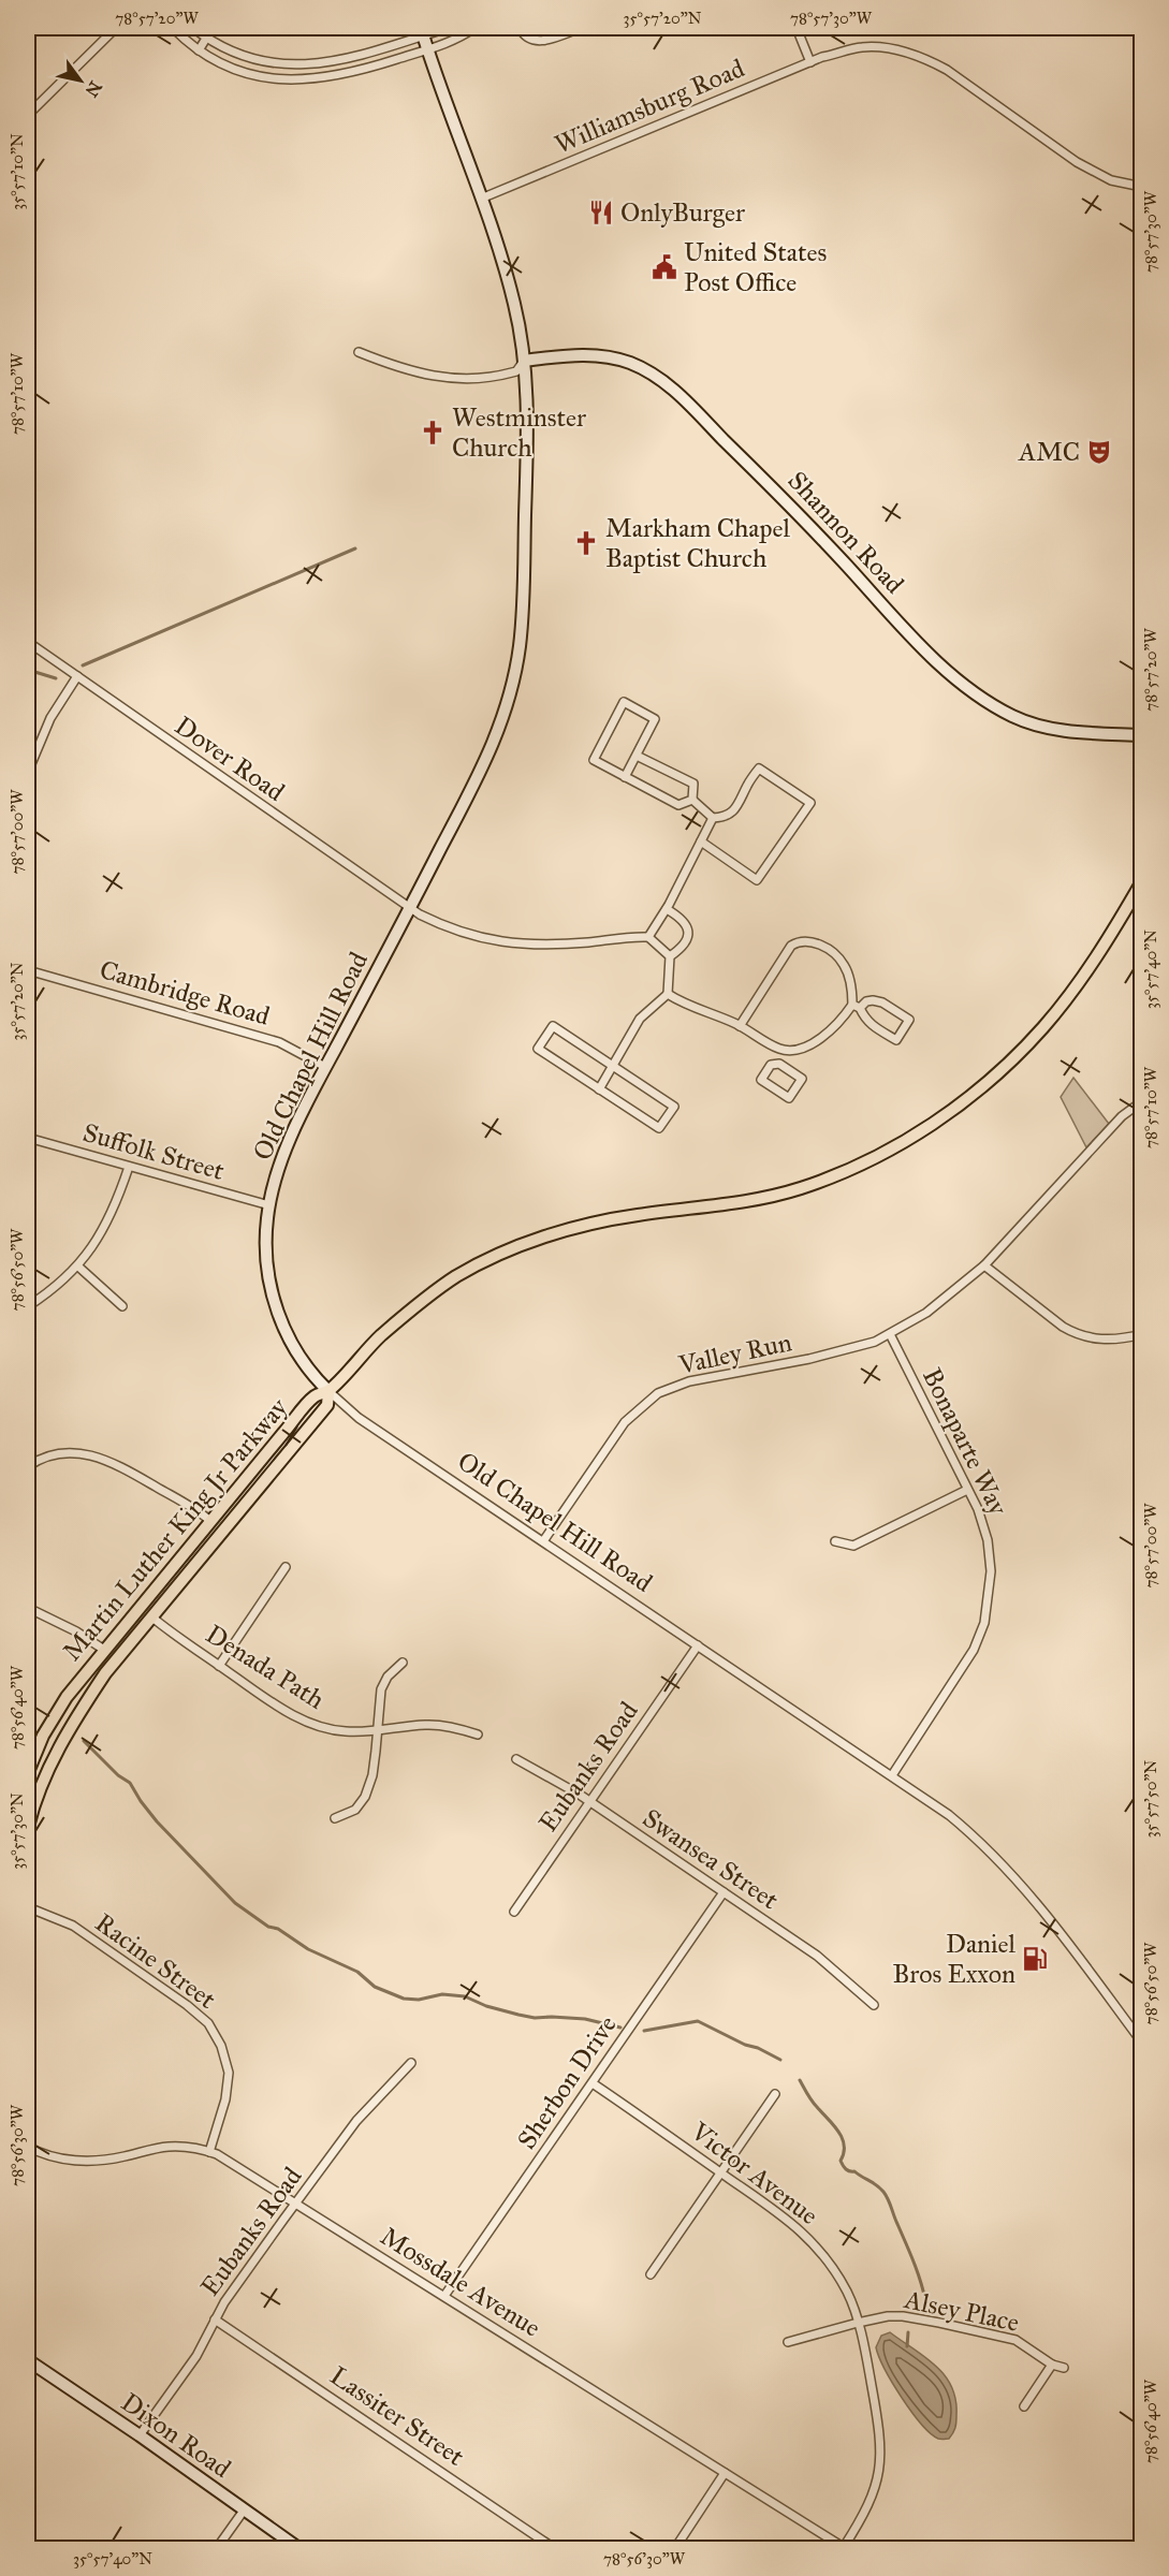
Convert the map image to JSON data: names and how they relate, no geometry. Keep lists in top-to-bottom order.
{
  "streets": {
    "main road": ["Martin Luther King Jr Parkway"],
    "street": [
      "Williamsburg Road",
      "Shannon Road",
      "Dover Road",
      "Cambridge Road",
      "Old Chapel Hill Road",
      "Suffolk Street",
      "Valley Run",
      "Bonaparte Way",
      "Denada Path",
      "Eubanks Road",
      "Swansea Street",
      "Racine Street",
      "Sherbon Drive",
      "Victor Avenue",
      "Mossdale Avenue",
      "Alsey Place",
      "Lassiter Street",
      "Dixon Road"
    ]
  },
  "crossings": [
    ["Williamsburg Road", "Old Chapel Hill Road"],
    ["Shannon Road", "Old Chapel Hill Road"],
    ["Dover Road", "Old Chapel Hill Road"],
    ["Cambridge Road", "Old Chapel Hill Road"],
    ["Old Chapel Hill Road", "Suffolk Street"],
    ["Old Chapel Hill Road", "Valley Run"],
    ["Old Chapel Hill Road", "Bonaparte Way"],
    ["Old Chapel Hill Road", "Martin Luther King Jr Parkway"],
    ["Old Chapel Hill Road", "Eubanks Road"],
    ["Valley Run", "Bonaparte Way"],
    ["Martin Luther King Jr Parkway", "Denada Path"],
    ["Eubanks Road", "Swansea Street"],
    ["Eubanks Road", "Mossdale Avenue"],
    ["Eubanks Road", "Lassiter Street"],
    ["Eubanks Road", "Dixon Road"],
    ["Swansea Street", "Sherbon Drive"],
    ["Racine Street", "Mossdale Avenue"],
    ["Sherbon Drive", "Victor Avenue"],
    ["Sherbon Drive", "Mossdale Avenue"],
    ["Victor Avenue", "Mossdale Avenue"],
    ["Victor Avenue", "Alsey Place"]
  ],
  "places": {
    "restaurant": ["OnlyBurger"],
    "public building": ["United States Post Office"],
    "church": ["Westminster Church", "Markham Chapel Baptist Church"],
    "theatre": ["AMC"],
    "fuel station": ["Daniel Bros Exxon"]
  },
  "north": "bottom right",
  "coordinates": [
    "78°57'20\"W",
    "35°57'20\"N",
    "78°57'30\"W",
    "35°57'10\"N",
    "78°57'10\"W",
    "78°57'00\"W",
    "35°57'40\"N",
    "78°56'50\"W",
    "78°56'40\"W",
    "35°57'50\"N",
    "35°57'30\"N",
    "78°56'30\"W"
  ]
}
